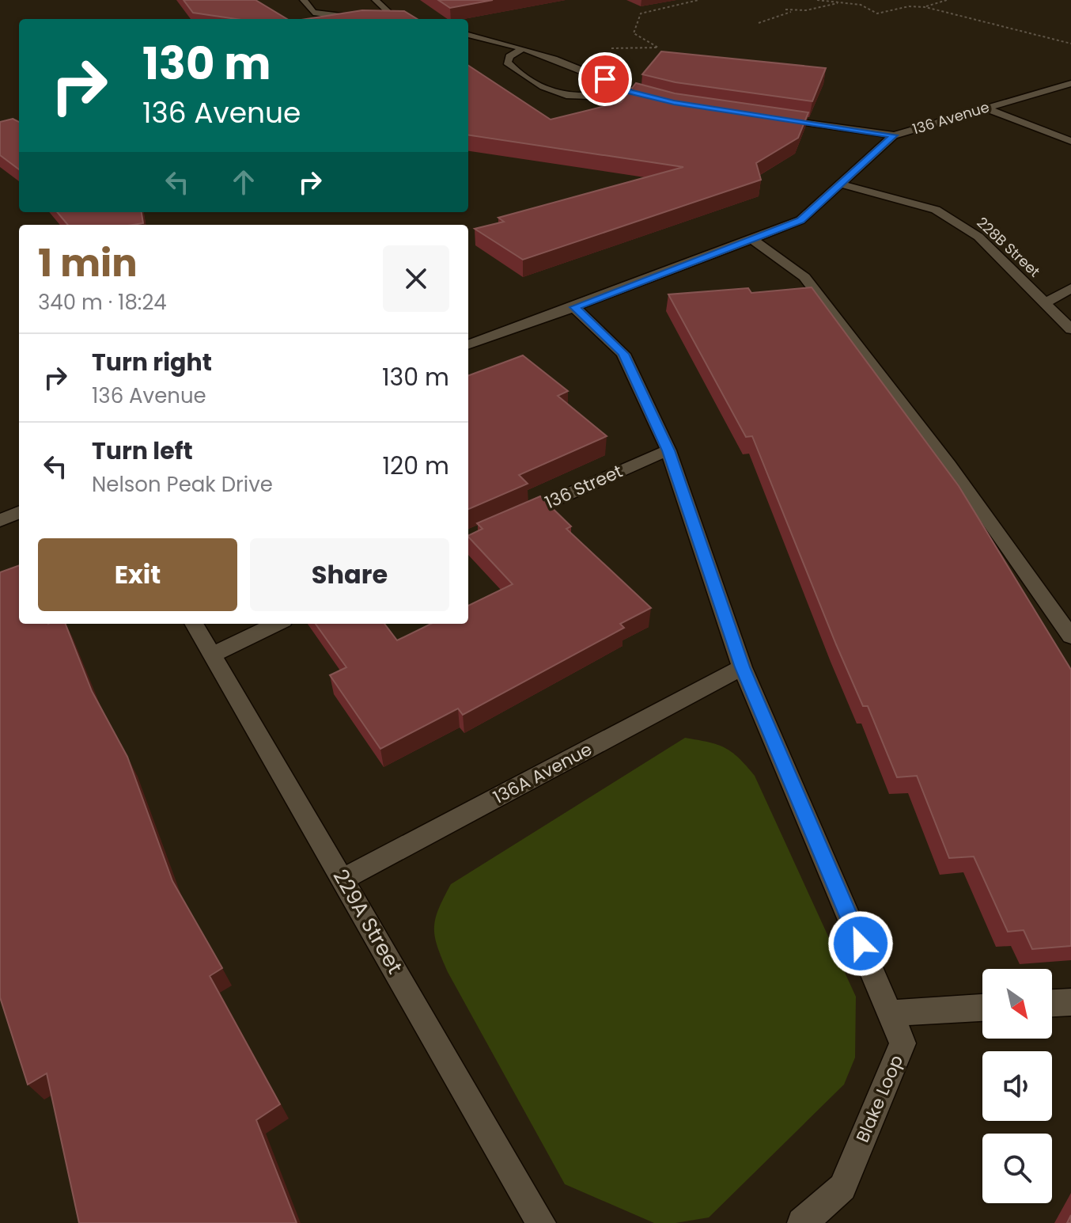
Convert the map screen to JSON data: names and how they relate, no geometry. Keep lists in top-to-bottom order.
{
  "streets": {
    "street": [
      "136 Avenue",
      "228B Street",
      "136 Street",
      "136A Avenue",
      "229A Street",
      "Blake Loop"
    ]
  },
  "crossings": [
    ["136 Avenue", "228B Street"],
    ["136 Avenue", "Blake Loop"],
    ["136 Street", "Blake Loop"],
    ["136A Avenue", "229A Street"],
    ["136A Avenue", "Blake Loop"]
  ],
  "north": "bottom right",
  "page": {
    "turn": ["130 m", "136 Avenue"],
    "heading": ["1 min", "340 m · 18:24"],
    "list": [
      {
        "name": "Turn right",
        "note": "136 Avenue",
        "value": "130 m"
      },
      {
        "name": "Turn left",
        "note": "Nelson Peak Drive",
        "value": "120 m"
      }
    ],
    "buttons": ["Exit", "Share"]
  }
}
